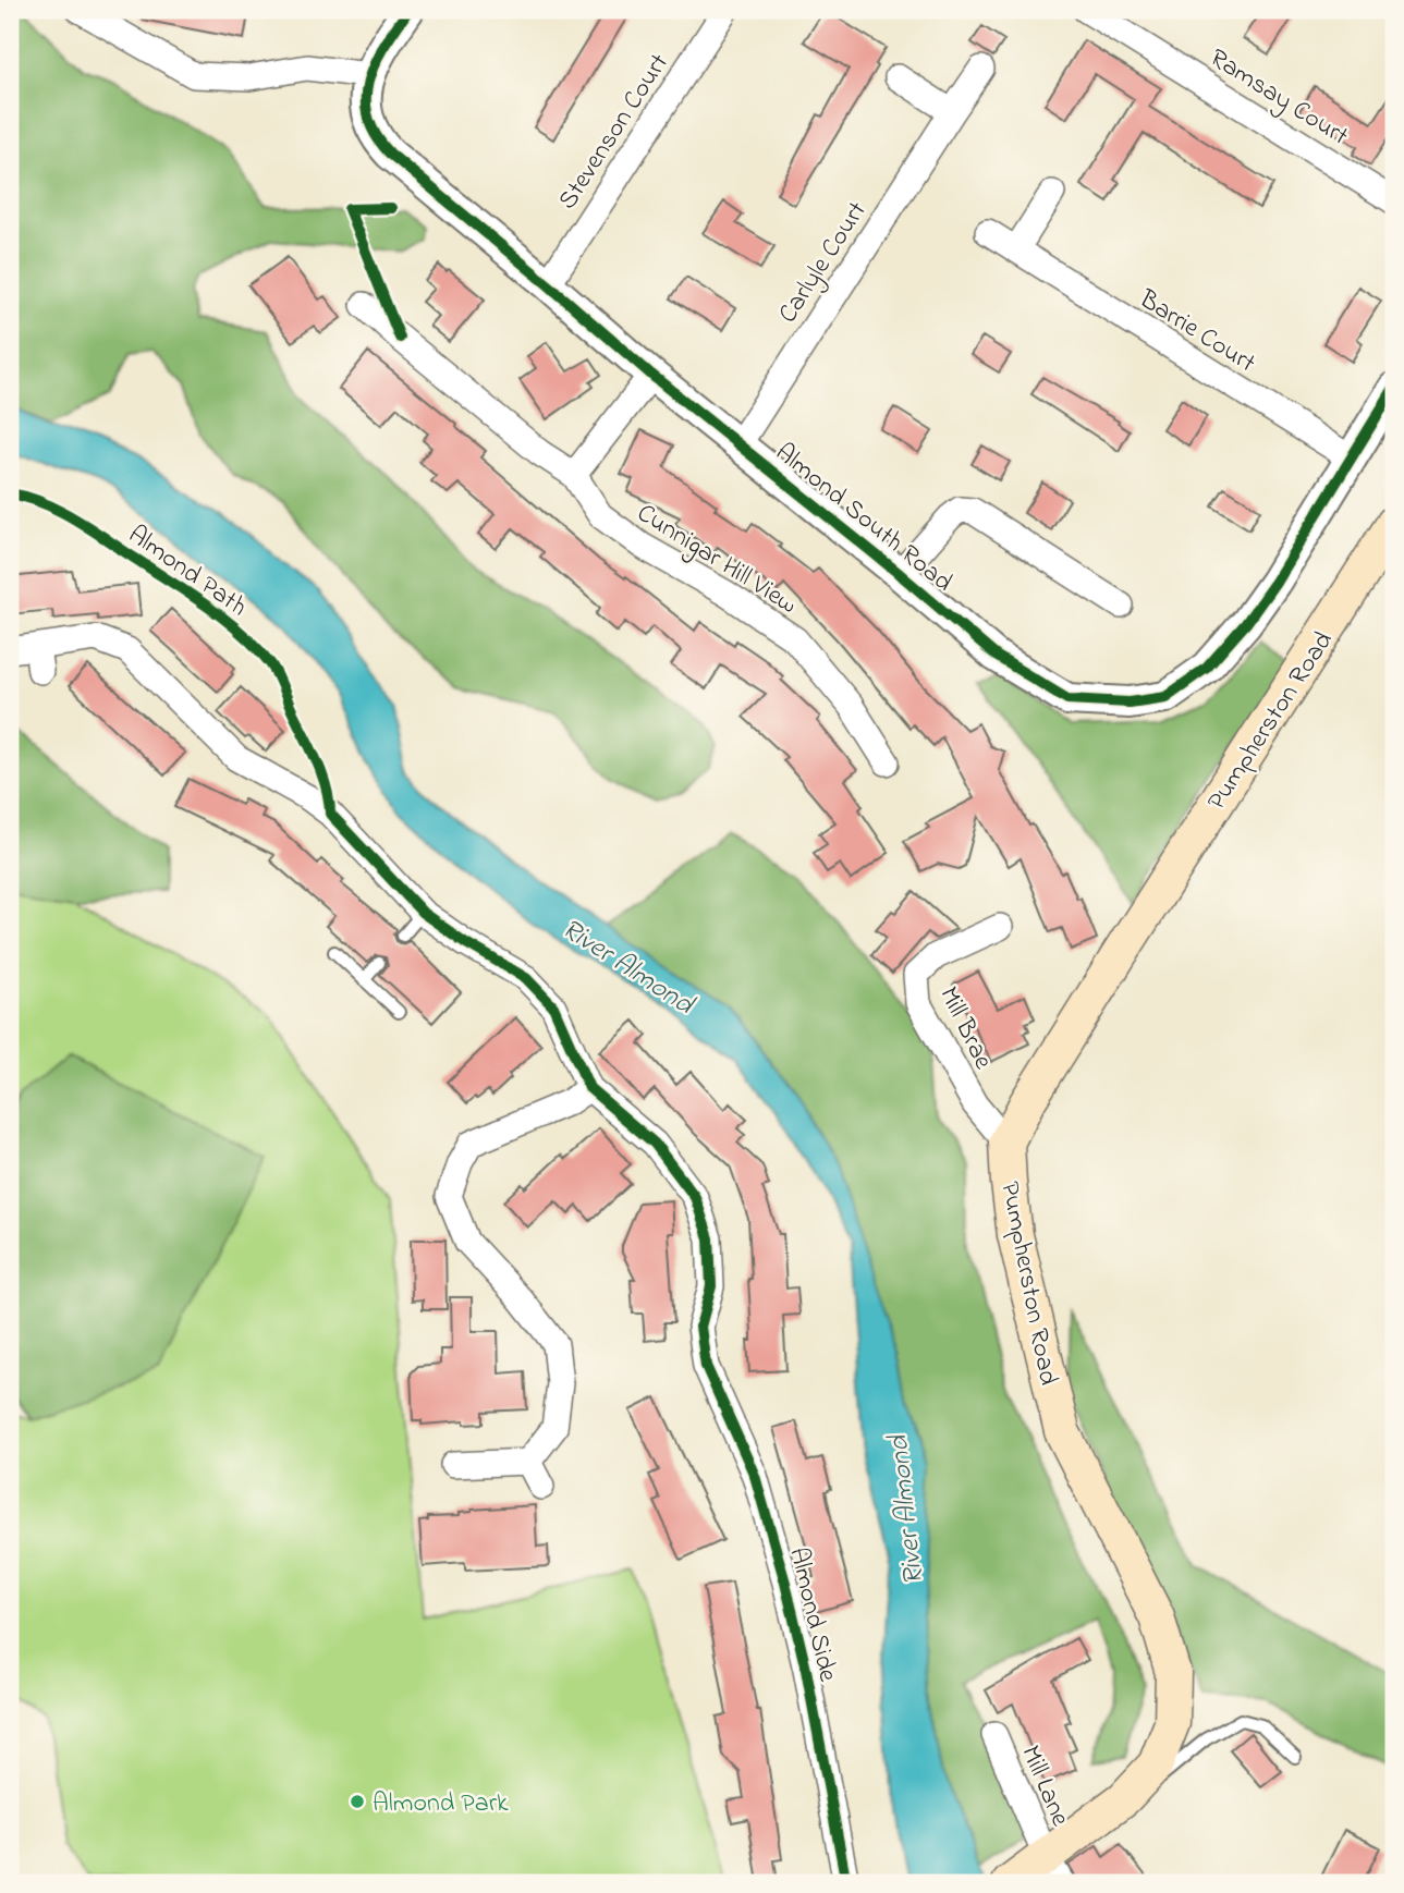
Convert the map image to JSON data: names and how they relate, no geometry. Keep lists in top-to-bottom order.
{
  "streets": {
    "main road": ["Pumpherston Road"],
    "street": [
      "Ramsay Court",
      "Stevenson Court",
      "Carlyle Court",
      "Barrie Court",
      "Almond South Road",
      "Cunnigar Hill View",
      "Mill Brae",
      "Almond Side",
      "Mill Lane"
    ],
    "cycle path": ["Almond Path"]
  },
  "crossings": [
    ["Stevenson Court", "Almond South Road"],
    ["Carlyle Court", "Almond South Road"],
    ["Barrie Court", "Almond South Road"],
    ["Pumpherston Road", "Mill Brae"],
    ["Pumpherston Road", "Mill Lane"]
  ],
  "water": ["River Almond"],
  "places": ["Almond Park"]
}
